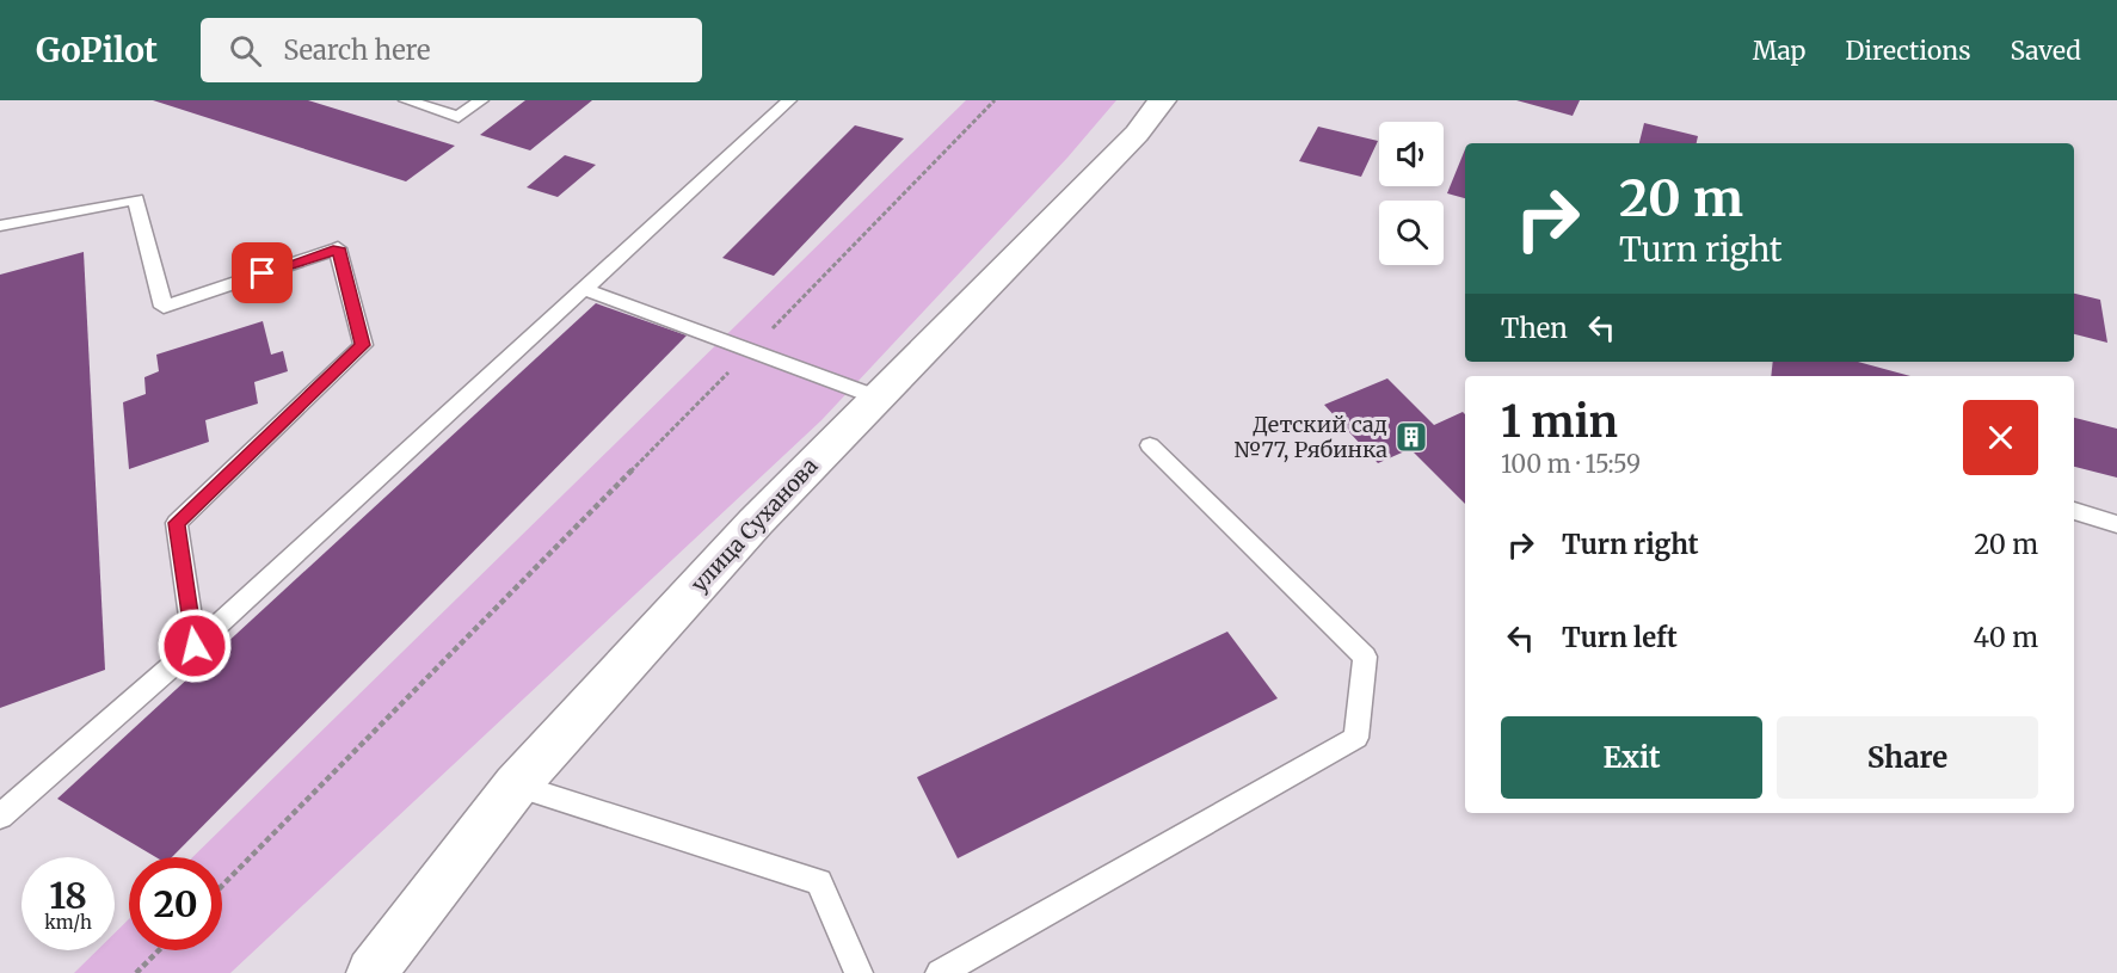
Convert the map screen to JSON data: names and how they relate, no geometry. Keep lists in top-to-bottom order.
{
  "streets": {
    "main road": ["улица Суханова"]
  },
  "places": {
    "building": ["Детский сад №77, Рябинка"]
  },
  "page": {
    "header": "GoPilot",
    "search": "Search here",
    "nav": ["Map", "Directions", "Saved"],
    "turn": ["20 m", "Turn right"],
    "then": "Then",
    "heading": ["1 min", "100 m · 15:59"],
    "list": [
      {
        "name": "Turn right",
        "value": "20 m"
      },
      {
        "name": "Turn left",
        "value": "40 m"
      }
    ],
    "buttons": ["Exit", "Share"],
    "speed": "18 km/h",
    "limit": "20"
  }
}
